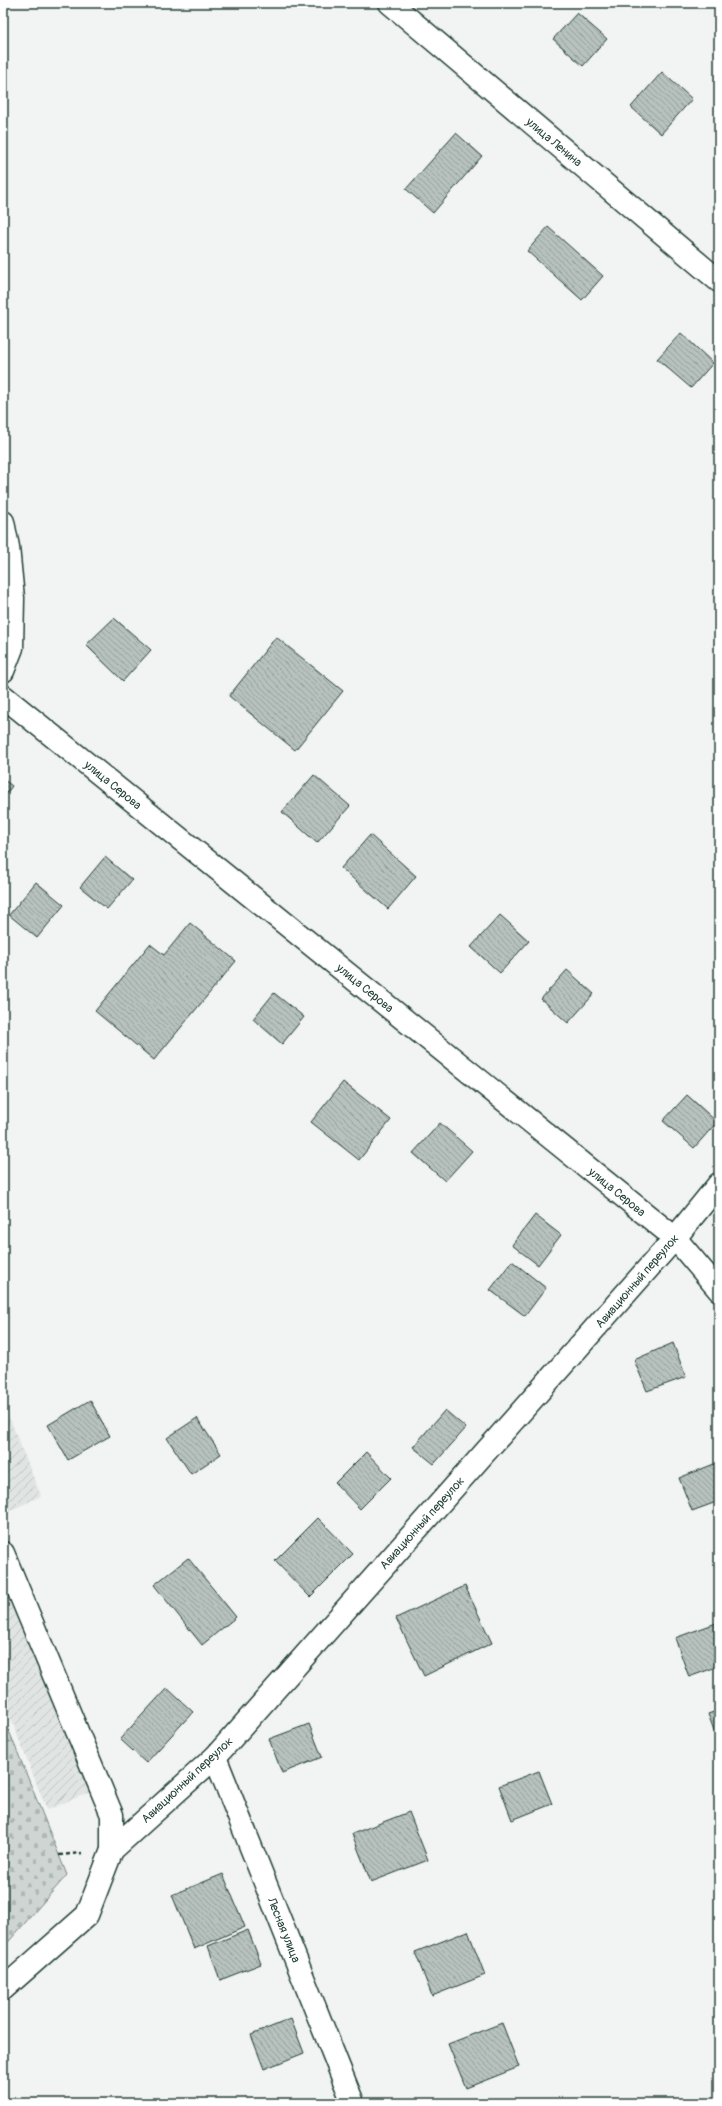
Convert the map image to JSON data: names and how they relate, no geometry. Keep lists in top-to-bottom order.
{
  "streets": {
    "street": [
      "улица Ленина",
      "улица Серова",
      "Авиационный переулок",
      "Лесная улица"
    ]
  },
  "crossings": [
    ["улица Серова", "Авиационный переулок"],
    ["Авиационный переулок", "Лесная улица"]
  ]
}
